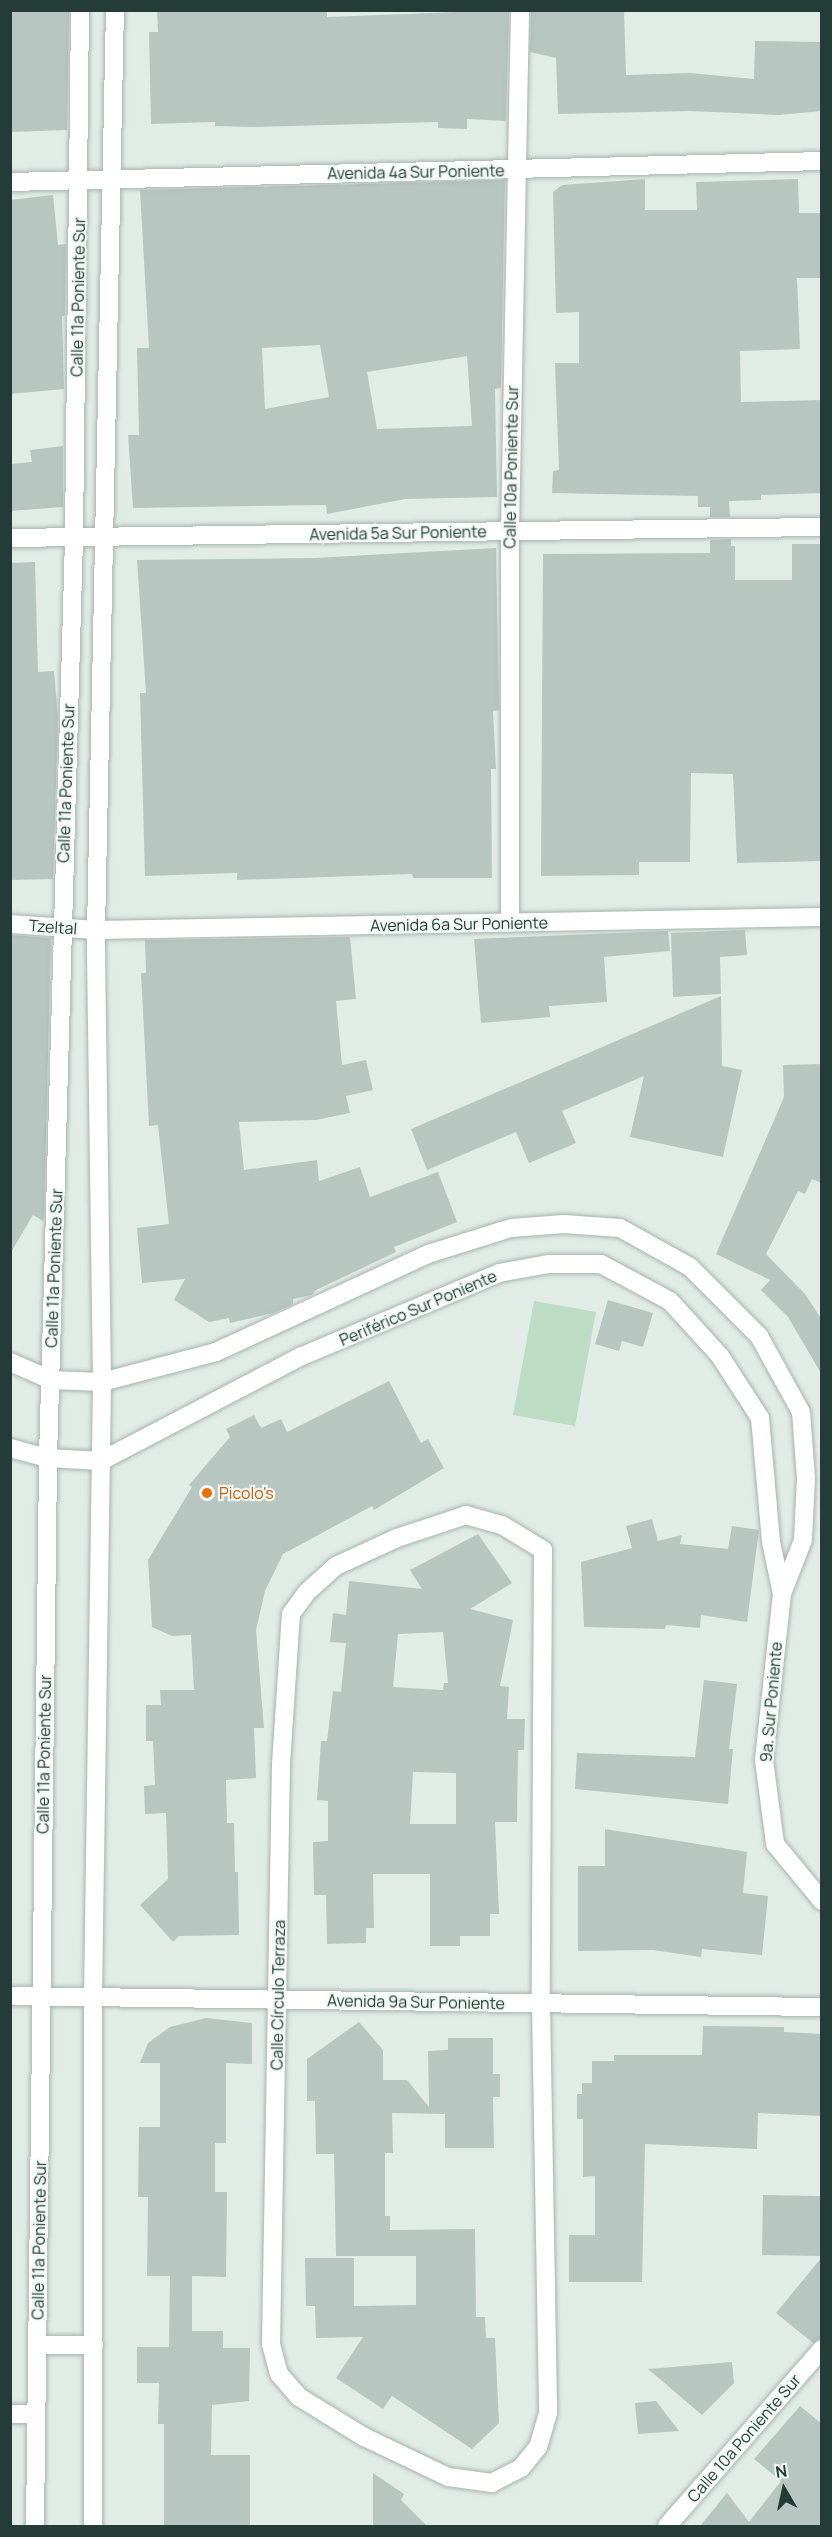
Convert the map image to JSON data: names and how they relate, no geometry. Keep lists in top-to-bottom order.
{
  "streets": {
    "main road": [
      "Avenida 4a Sur Poniente",
      "Calle 11a Poniente Sur",
      "Calle 10a Poniente Sur",
      "Avenida 5a Sur Poniente",
      "Avenida 6a Sur Poniente",
      "Tzeltal",
      "Periférico Sur Poniente",
      "9a. Sur Poniente",
      "Calle Círculo Terraza",
      "Avenida 9a Sur Poniente"
    ]
  },
  "crossings": [
    ["Avenida 4a Sur Poniente", "Calle 11a Poniente Sur"],
    ["Avenida 4a Sur Poniente", "Calle 10a Poniente Sur"],
    ["Calle 11a Poniente Sur", "Avenida 5a Sur Poniente"],
    ["Calle 11a Poniente Sur", "Avenida 6a Sur Poniente"],
    ["Calle 11a Poniente Sur", "Tzeltal"],
    ["Calle 11a Poniente Sur", "Periférico Sur Poniente"],
    ["Calle 11a Poniente Sur", "Avenida 9a Sur Poniente"],
    ["Calle 10a Poniente Sur", "Avenida 5a Sur Poniente"],
    ["Calle 10a Poniente Sur", "Avenida 6a Sur Poniente"],
    ["Avenida 6a Sur Poniente", "Tzeltal"],
    ["Periférico Sur Poniente", "9a. Sur Poniente"],
    ["Calle Círculo Terraza", "Avenida 9a Sur Poniente"]
  ],
  "places": ["Picolo's"],
  "north": "top"
}
